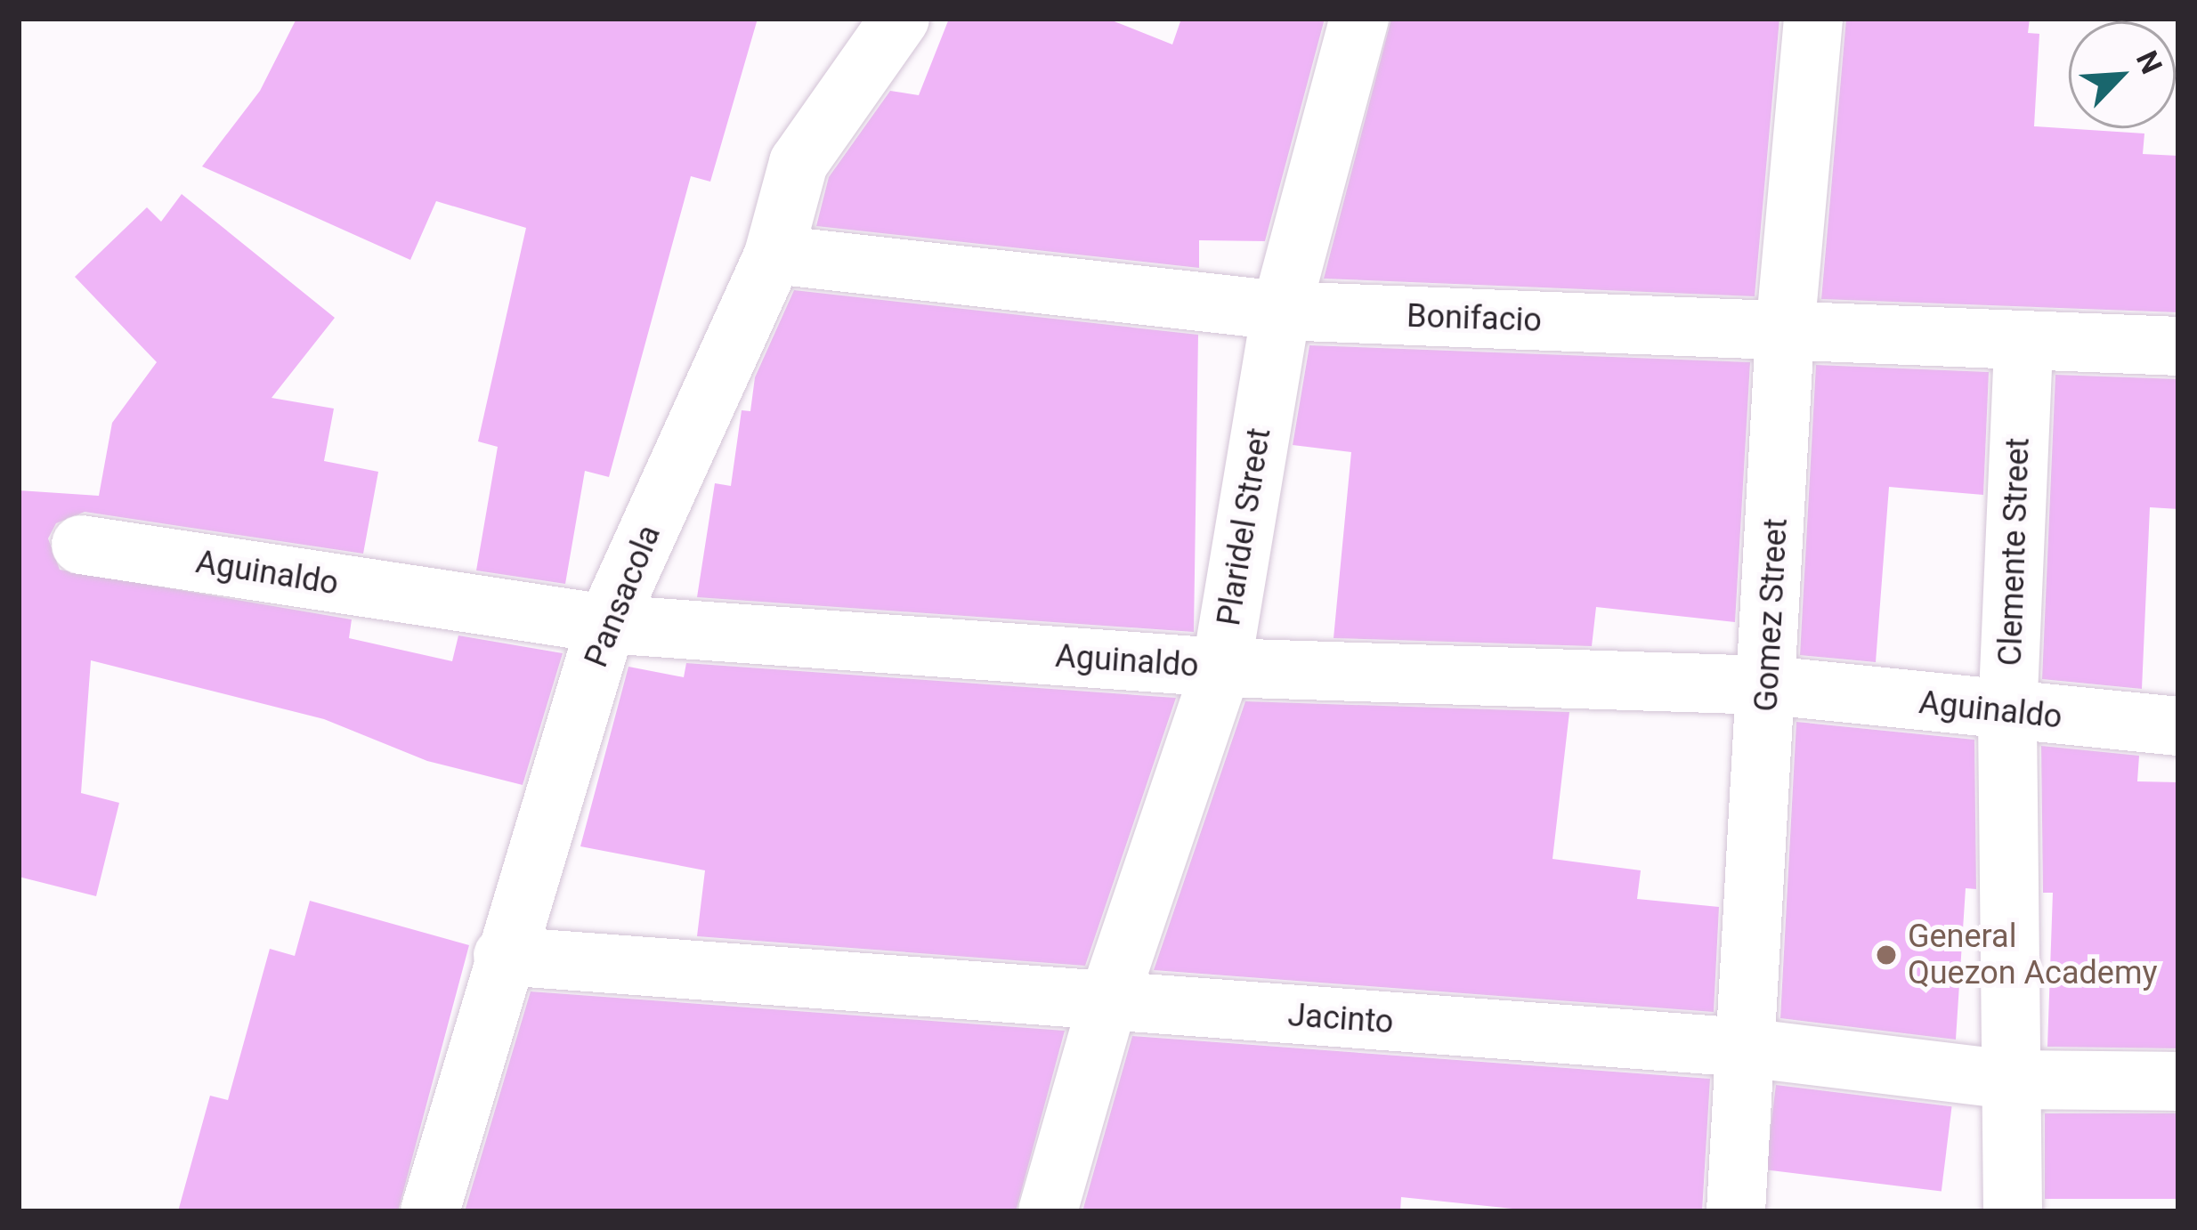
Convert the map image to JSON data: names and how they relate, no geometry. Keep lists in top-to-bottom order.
{
  "streets": {
    "street": [
      "Bonifacio",
      "Plaridel Street",
      "Clemente Street",
      "Aguinaldo",
      "Pansacola",
      "Gomez Street",
      "Jacinto"
    ]
  },
  "crossings": [
    ["Bonifacio", "Plaridel Street"],
    ["Bonifacio", "Clemente Street"],
    ["Bonifacio", "Pansacola"],
    ["Bonifacio", "Gomez Street"],
    ["Plaridel Street", "Aguinaldo"],
    ["Plaridel Street", "Jacinto"],
    ["Clemente Street", "Aguinaldo"],
    ["Clemente Street", "Jacinto"],
    ["Aguinaldo", "Pansacola"],
    ["Aguinaldo", "Gomez Street"],
    ["Pansacola", "Jacinto"],
    ["Gomez Street", "Jacinto"]
  ],
  "places": ["General Quezon Academy"],
  "north": "top right"
}
